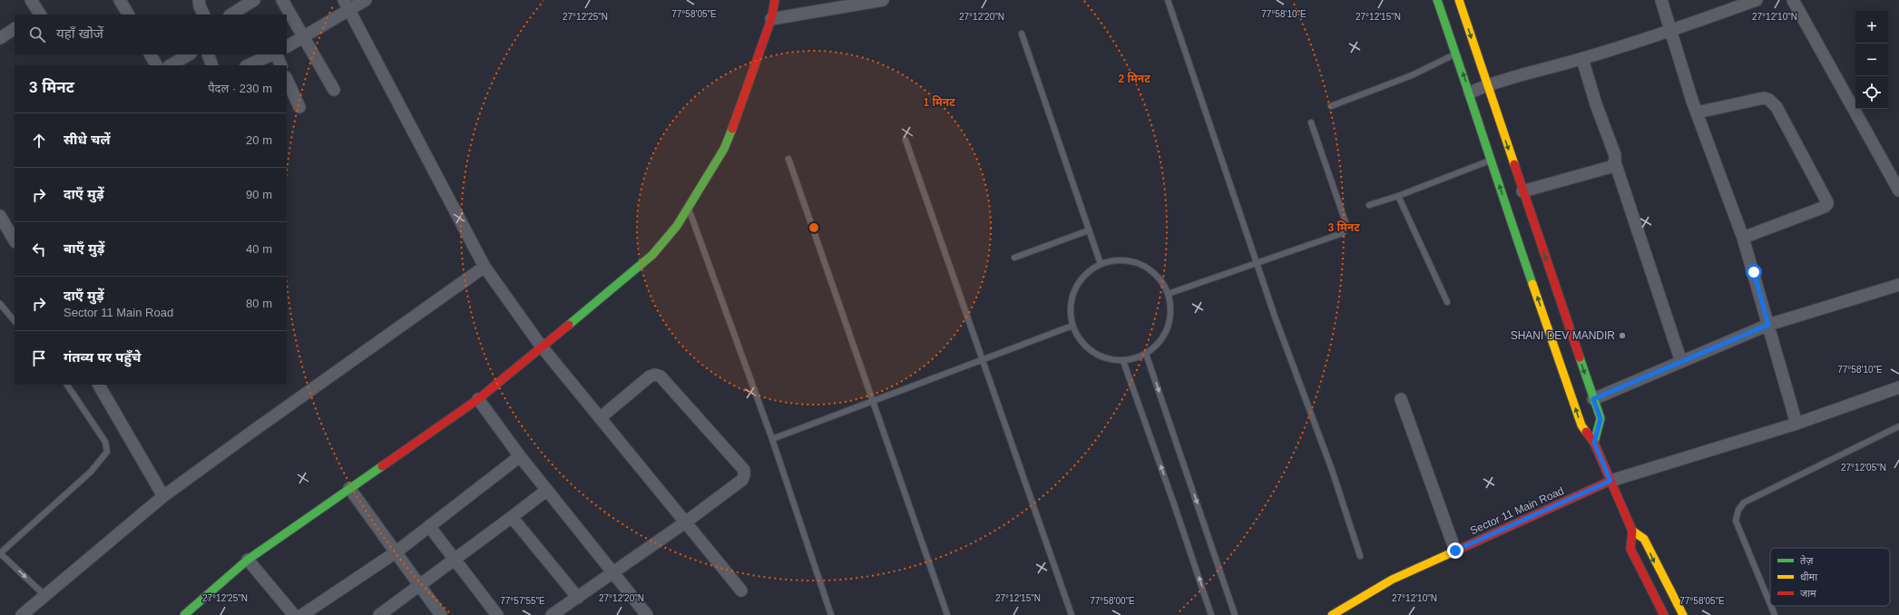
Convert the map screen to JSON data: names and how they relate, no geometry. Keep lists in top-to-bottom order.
{
  "streets": {
    "street": ["Sector 11 Main Road"]
  },
  "places": ["SHANI DEV MANDIR"],
  "legend": ["तेज़", "धीमा", "जाम"],
  "page": {
    "map_buttons": ["+", "−"],
    "search": "यहाँ खोजें",
    "heading": ["3 मिनट", "पैदल · 230 m"],
    "list": [
      ["सीधे चलें", "20 m"],
      ["दाएँ मुड़ें", "90 m"],
      ["बाएँ मुड़ें", "40 m"],
      ["दाएँ मुड़ें", "Sector 11 Main Road", "80 m"],
      "गंतव्य पर पहुँचे"
    ]
  },
  "coordinates": [
    "77°58'05\"E",
    "77°58'10\"E",
    "27°12'25\"N",
    "27°12'20\"N",
    "27°12'15\"N",
    "27°12'10\"N",
    "27°12'05\"N",
    "77°57'55\"E",
    "77°58'00\"E"
  ],
  "rings": ["2 मिनट", "1 मिनट", "3 मिनट"]
}
